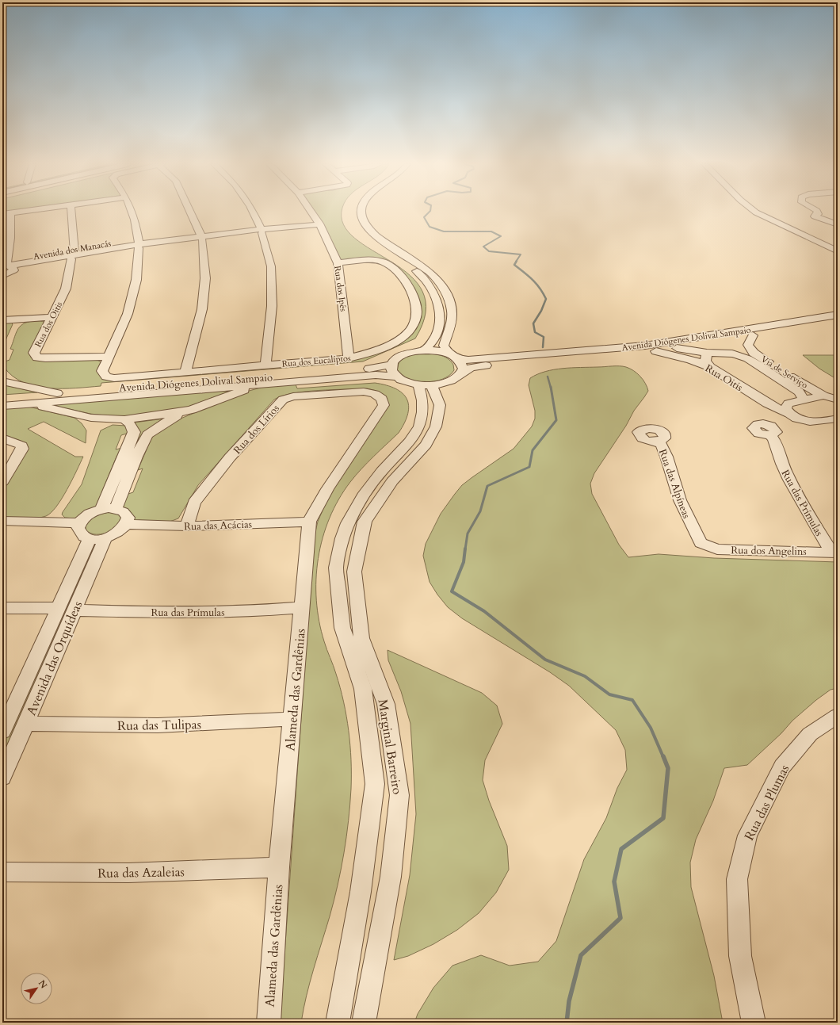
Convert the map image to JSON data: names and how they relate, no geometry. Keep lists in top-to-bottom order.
{
  "streets": {
    "street": [
      "Avenida dos Manacás",
      "Rua dos Ipês",
      "Rua dos Oitis",
      "Avenida Diógenes Dolival Sampaio",
      "Rua dos Eucalíptos",
      "Via de Serviço",
      "Rua Oitis",
      "Rua dos Lírios",
      "Rua das Alpíneas",
      "Rua das Prímulas",
      "Rua das Acácias",
      "Rua dos Angelins",
      "Avenida das Orquídeas",
      "Alameda das Gardênias",
      "Rua das Tulipas",
      "Marginal Barreiro",
      "Rua das Plumas",
      "Rua das Azaleias"
    ]
  },
  "crossings": [
    ["Avenida dos Manacás", "Rua dos Ipês"],
    ["Avenida dos Manacás", "Rua dos Oitis"],
    ["Rua dos Ipês", "Rua dos Eucalíptos"],
    ["Rua dos Oitis", "Rua dos Eucalíptos"],
    ["Avenida Diógenes Dolival Sampaio", "Via de Serviço"],
    ["Avenida Diógenes Dolival Sampaio", "Rua Oitis"],
    ["Avenida Diógenes Dolival Sampaio", "Marginal Barreiro"],
    ["Rua dos Lírios", "Rua das Acácias"],
    ["Rua dos Lírios", "Alameda das Gardênias"],
    ["Rua das Alpíneas", "Rua dos Angelins"],
    ["Rua das Prímulas", "Rua dos Angelins"],
    ["Rua das Prímulas", "Avenida das Orquídeas"],
    ["Rua das Prímulas", "Alameda das Gardênias"],
    ["Rua das Acácias", "Alameda das Gardênias"],
    ["Avenida das Orquídeas", "Rua das Tulipas"],
    ["Alameda das Gardênias", "Rua das Tulipas"],
    ["Alameda das Gardênias", "Rua das Azaleias"]
  ],
  "north": "top right"
}
